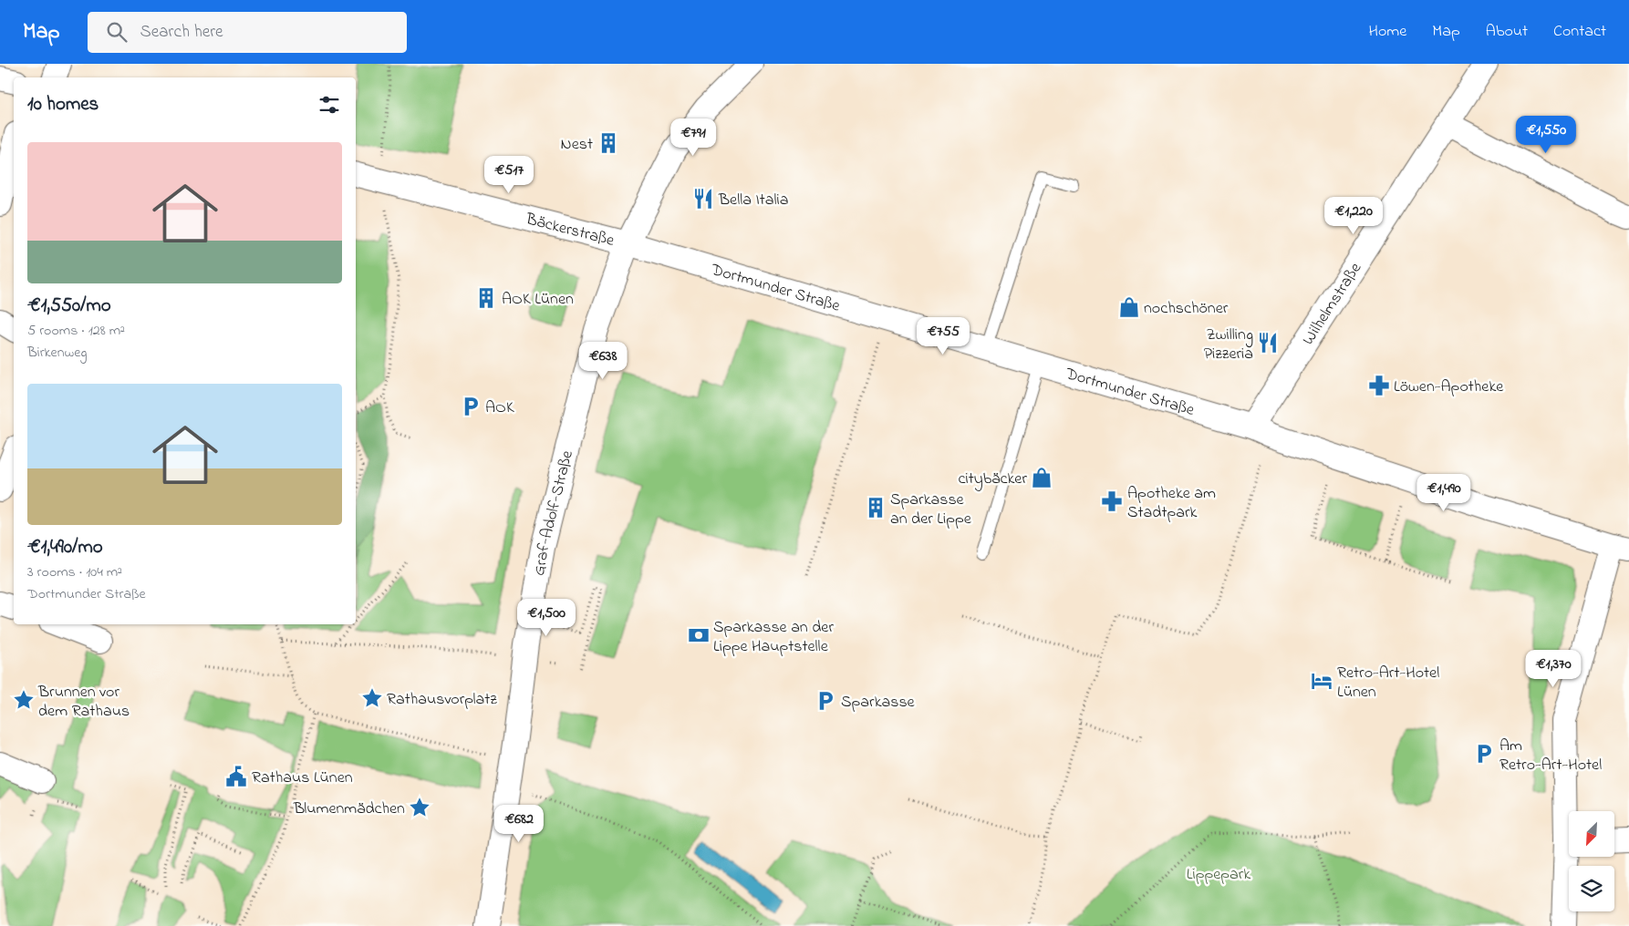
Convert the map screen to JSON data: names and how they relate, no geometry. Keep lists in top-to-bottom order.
{
  "streets": {
    "street": [
      "Bäckerstraße",
      "Dortmunder Straße",
      "Wilhelmstraße",
      "Graf-Adolf-Straße"
    ]
  },
  "crossings": [
    ["Bäckerstraße", "Dortmunder Straße"],
    ["Bäckerstraße", "Graf-Adolf-Straße"],
    ["Dortmunder Straße", "Wilhelmstraße"],
    ["Dortmunder Straße", "Graf-Adolf-Straße"]
  ],
  "parks": ["Lippepark"],
  "places": {
    "building": ["Nest", "AOK Lünen", "Sparkasse an der Lippe"],
    "restaurant": ["Bella Italia", "Zwilling Pizzeria"],
    "shop": ["nochschöner", "citybäcker"],
    "pharmacy": ["Löwen-Apotheke", "Apotheke am Stadtpark"],
    "parking": ["AOK", "Sparkasse", "Am Retro-Art-Hotel"],
    "bank": ["Sparkasse an der Lippe Hauptstelle"],
    "hotel": ["Retro-Art-Hotel Lünen"],
    "place": ["Rathausvorplatz", "Brunnen vor dem Rathaus", "Blumenmädchen"],
    "public building": ["Rathaus Lünen"]
  },
  "north": "bottom left",
  "page": {
    "header": "Map",
    "search": "Search here",
    "nav": [
      "Home",
      "Map",
      "About",
      "Contact"
    ],
    "heading": "10 homes",
    "price": [
      "€1,550",
      "€791",
      "€517",
      "€1,220",
      "€755",
      "€638",
      "€1,490",
      "€1,500",
      "€1,370",
      "€682"
    ],
    "list": [
      {
        "name": "€1,550/mo",
        "note": "5 rooms · 128 m² · Birkenweg"
      },
      {
        "name": "€1,490/mo",
        "note": "3 rooms · 104 m² · Dortmunder Straße"
      }
    ]
  }
}
